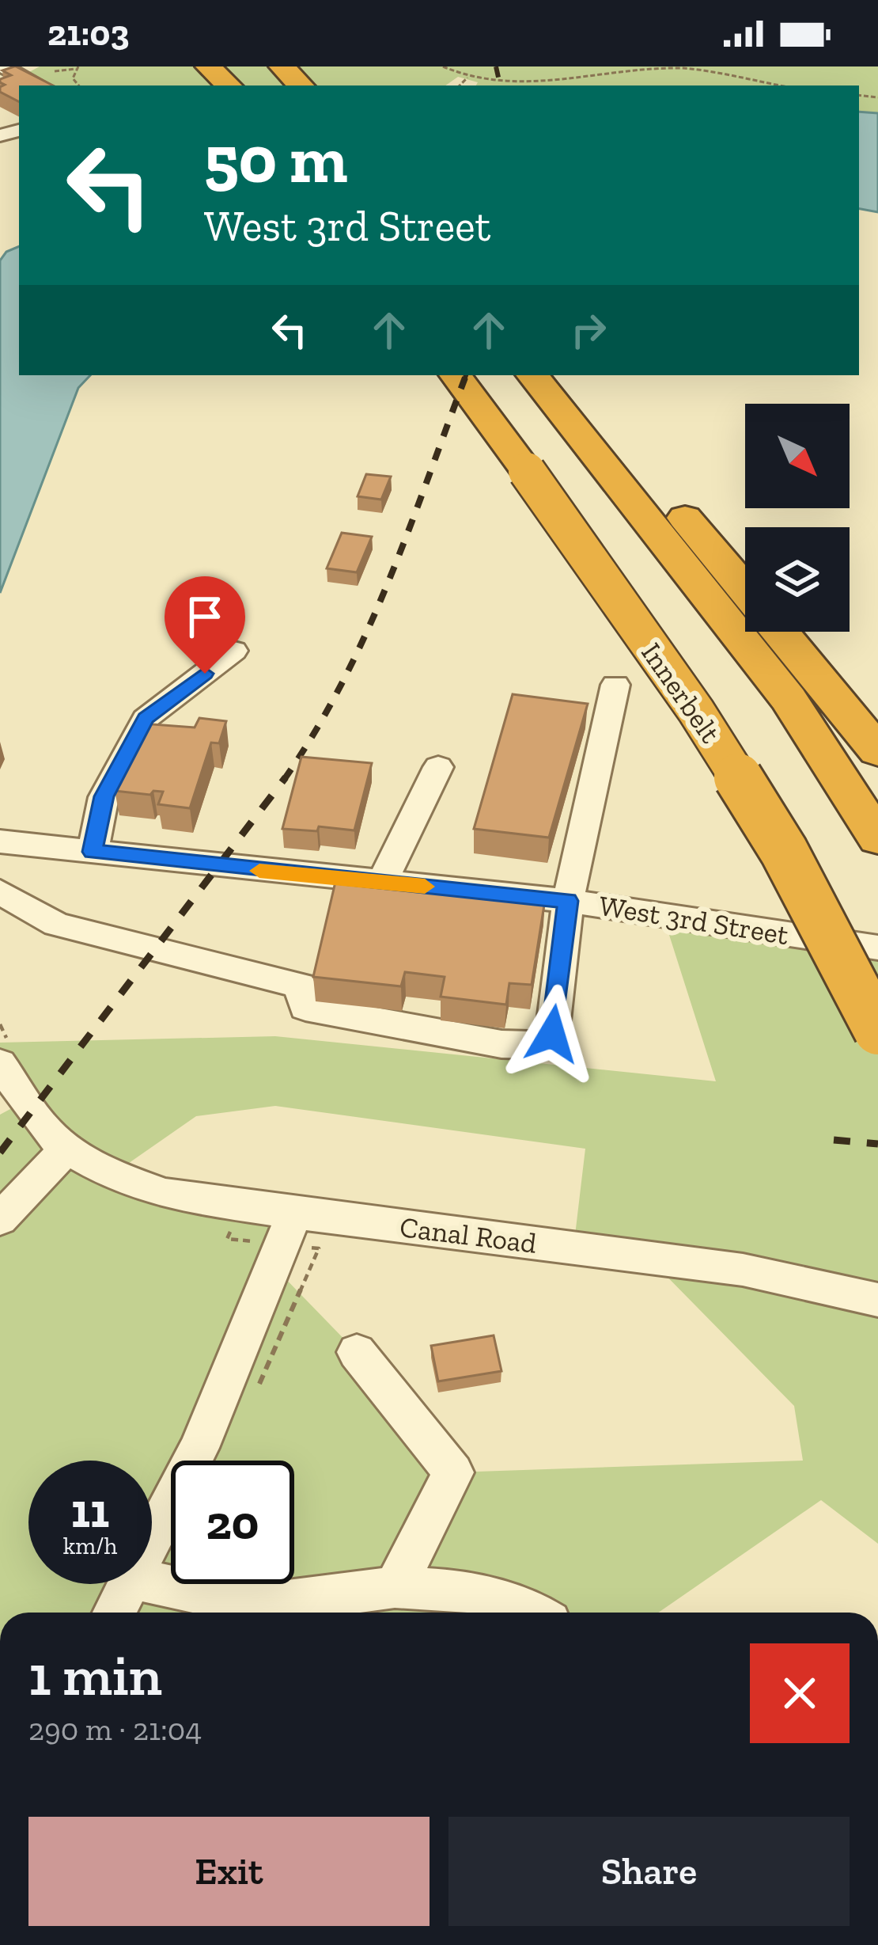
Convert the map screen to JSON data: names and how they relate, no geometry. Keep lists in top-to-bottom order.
{
  "streets": {
    "highway": ["Innerbelt"],
    "street": ["West 3rd Street", "Canal Road"]
  },
  "north": "bottom right",
  "page": {
    "status": "21:03",
    "turn": ["50 m", "West 3rd Street"],
    "speed": "11 km/h",
    "limit": "20",
    "heading": ["1 min", "290 m · 21:04"],
    "buttons": ["Exit", "Share"]
  }
}
